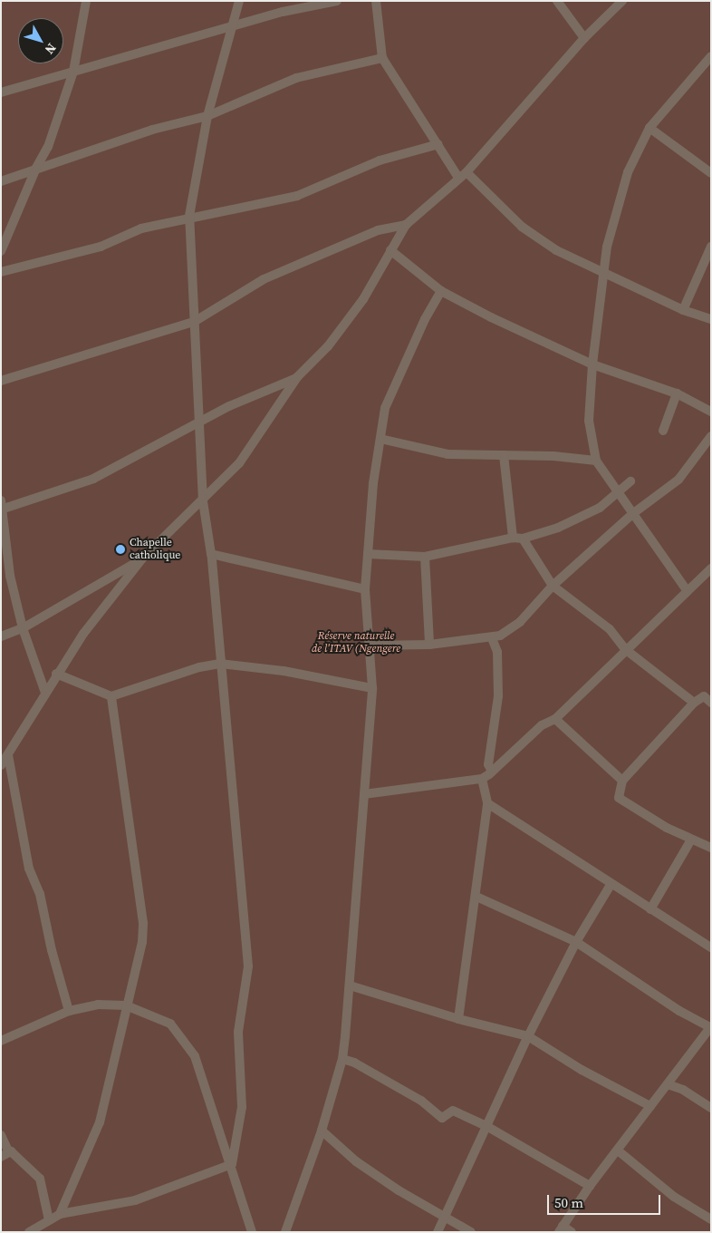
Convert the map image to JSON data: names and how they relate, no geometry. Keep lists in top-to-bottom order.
{
  "parks": ["Réserve naturelle de l'ITAV (Ngengere"],
  "places": ["Chapelle catholique"],
  "scale_bar": "50 m",
  "north": "bottom right"
}
